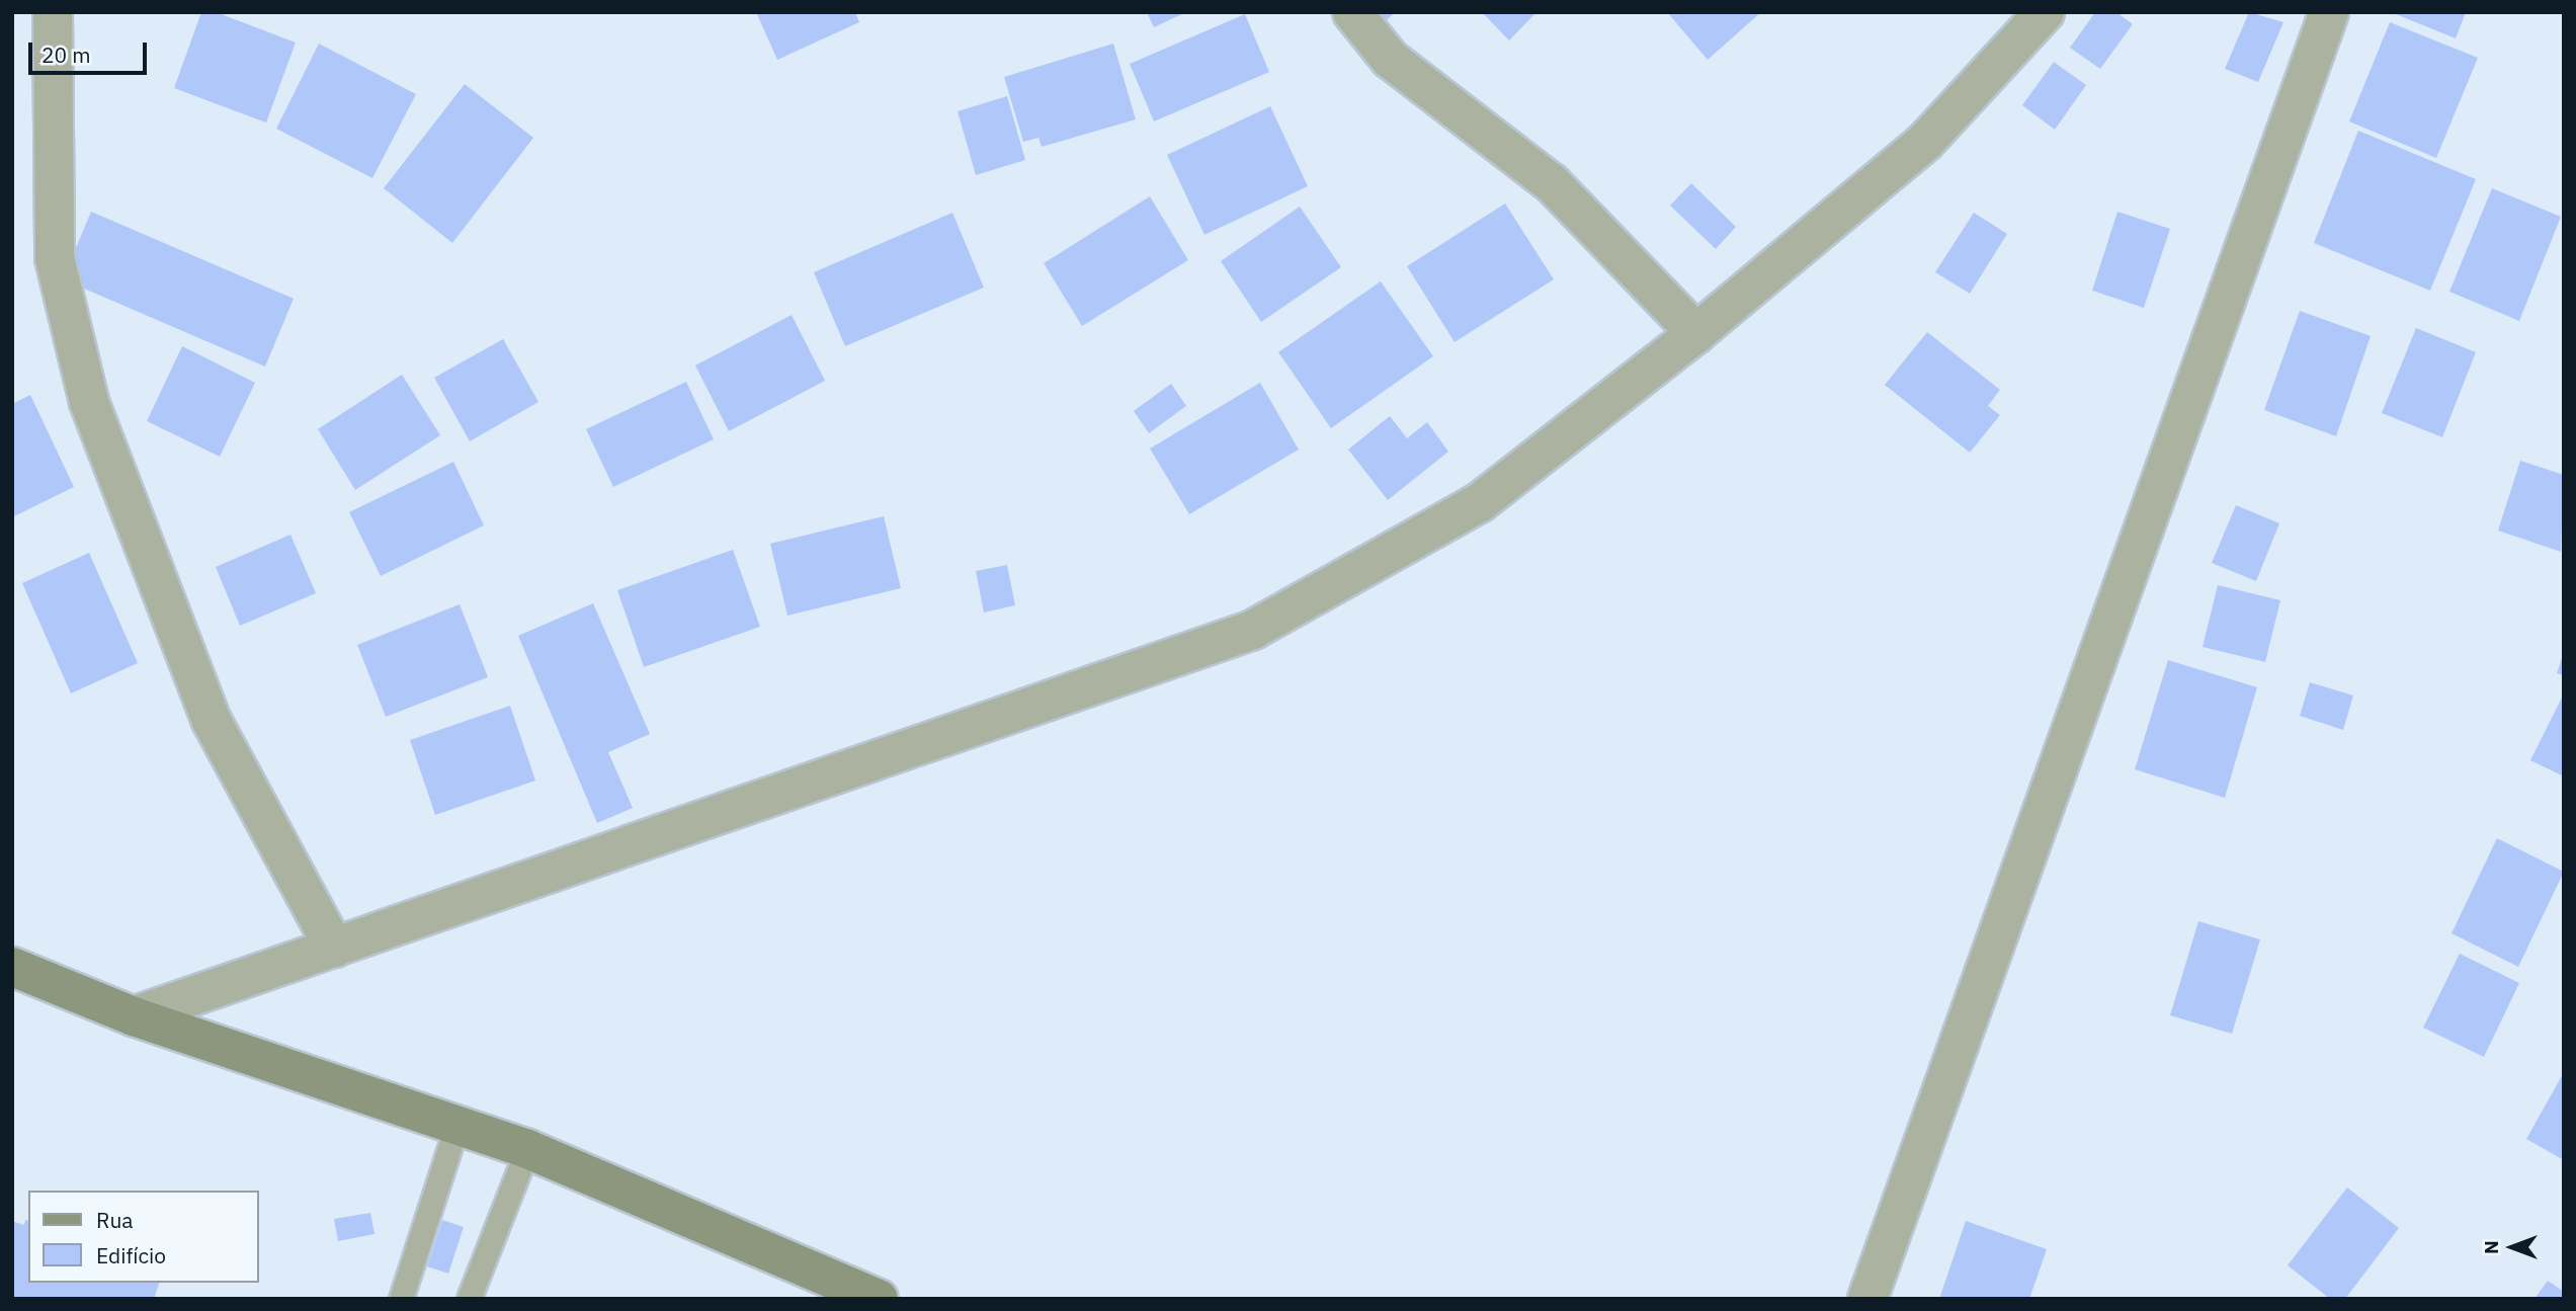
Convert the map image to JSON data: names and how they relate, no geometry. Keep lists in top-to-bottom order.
{
  "legend": ["Rua", "Edifício"],
  "scale_bar": "20 m",
  "north": "left"
}
